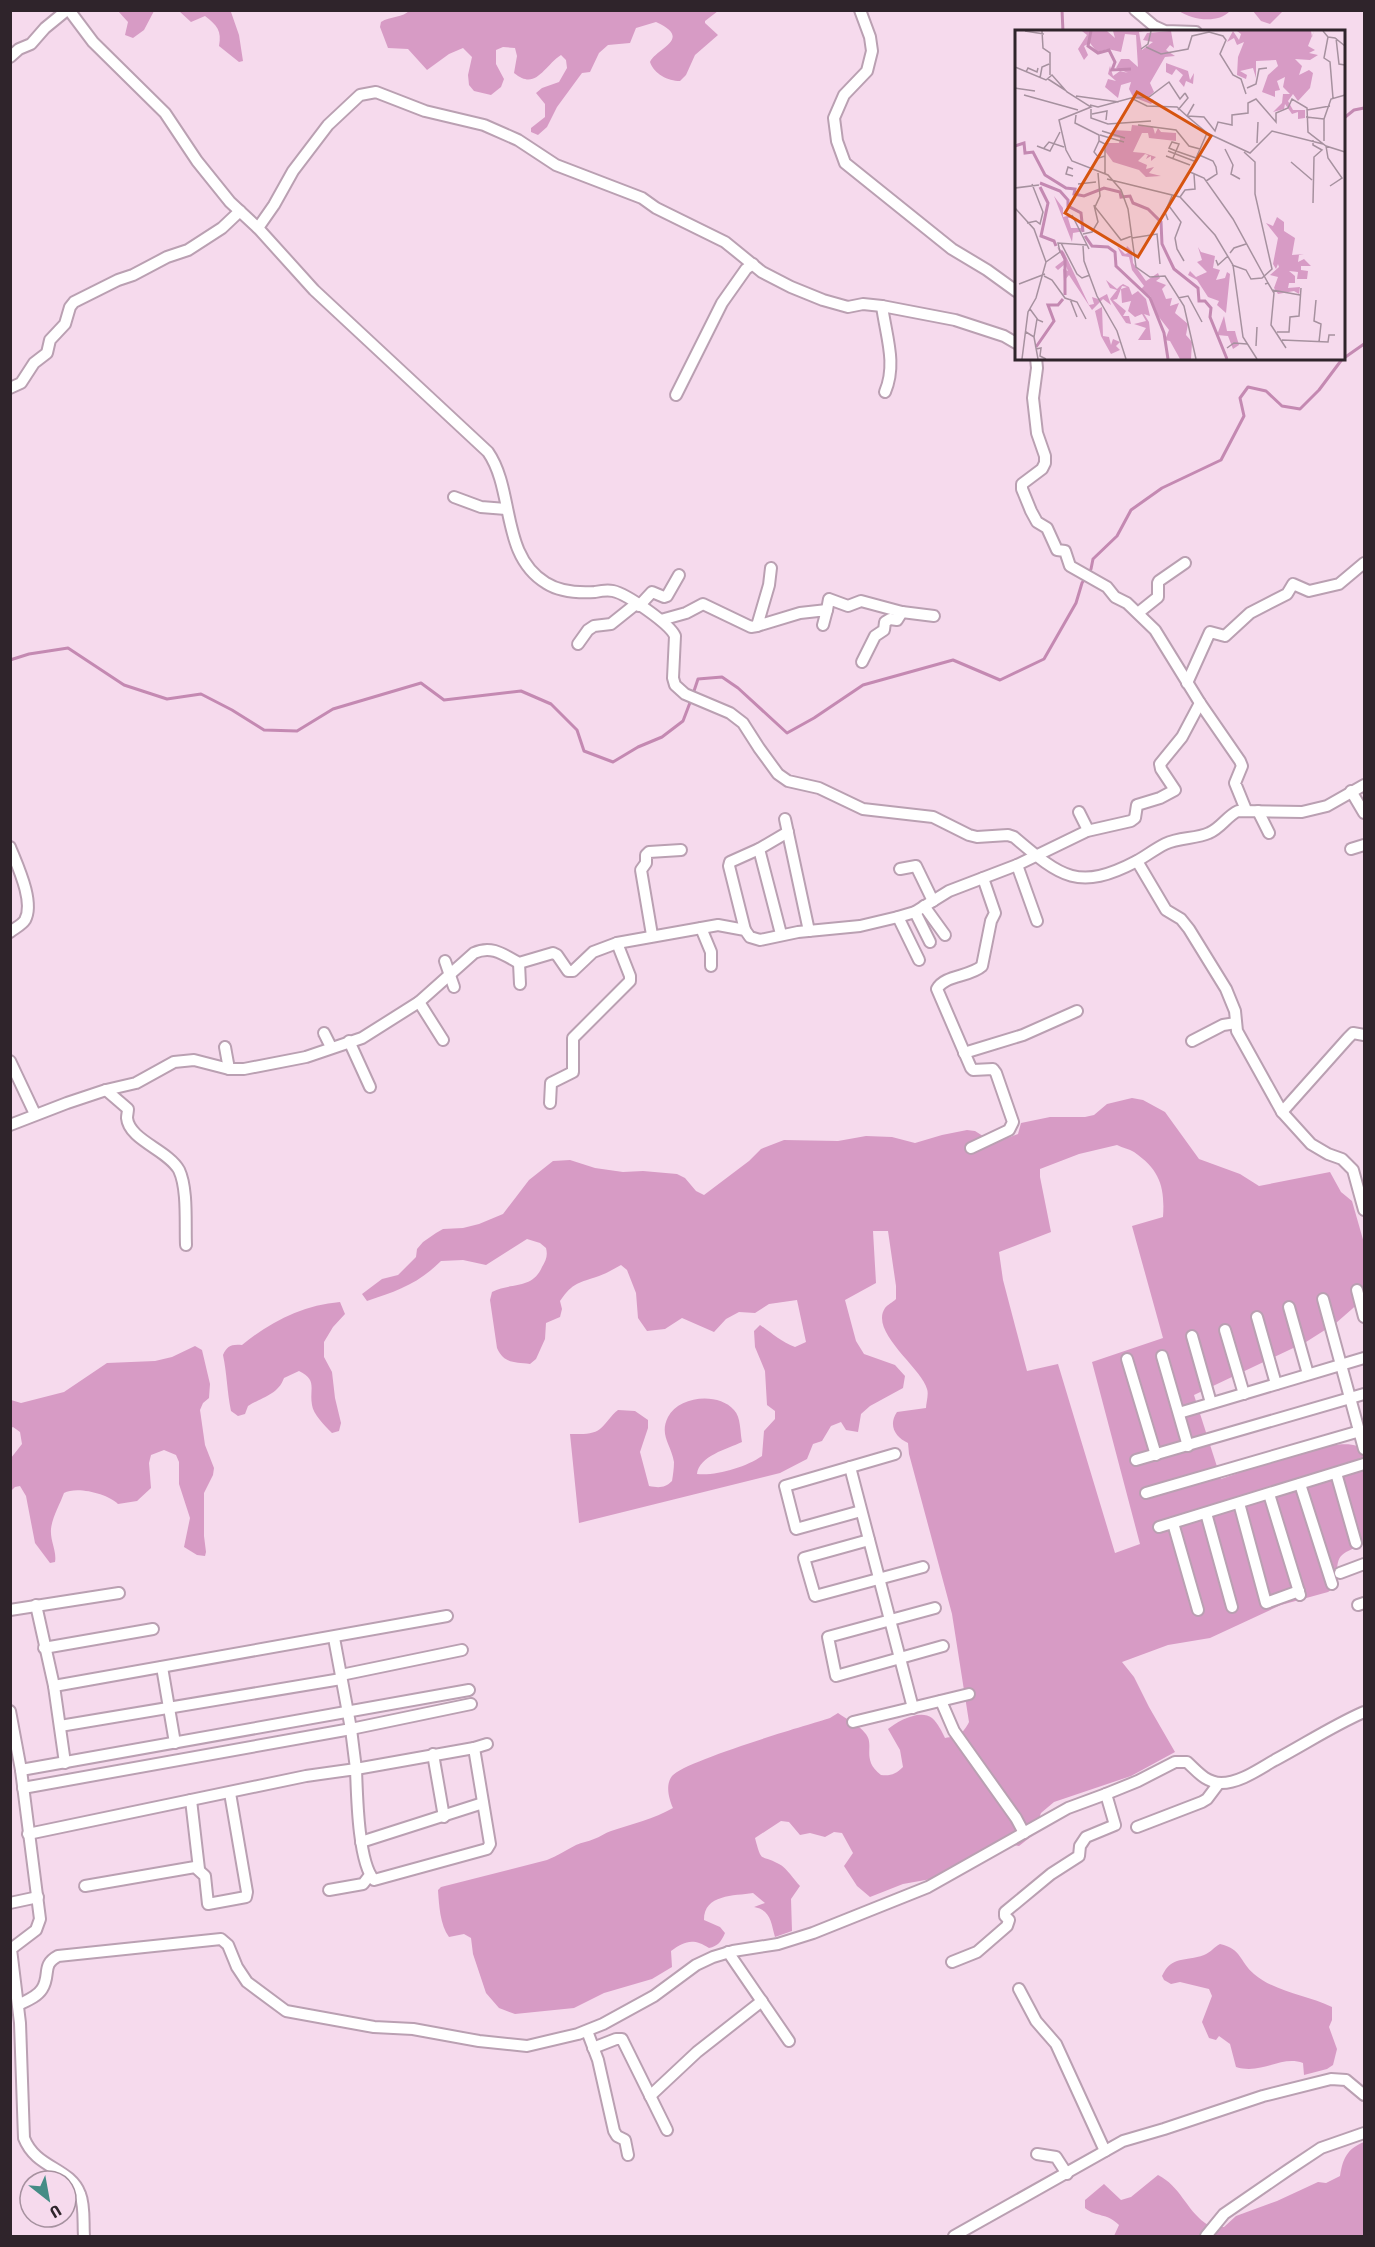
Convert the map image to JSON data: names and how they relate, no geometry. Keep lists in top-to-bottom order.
{
  "north": "bottom right"
}
